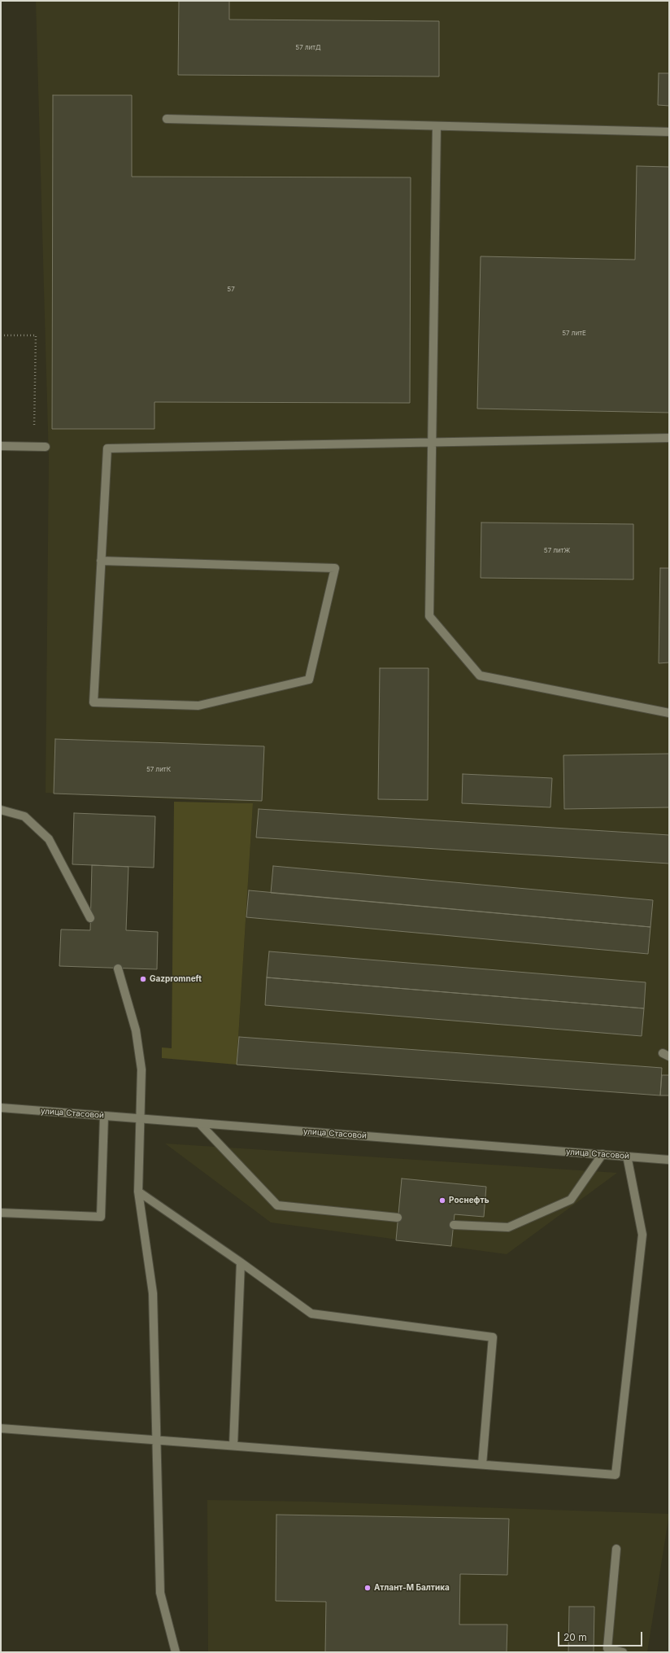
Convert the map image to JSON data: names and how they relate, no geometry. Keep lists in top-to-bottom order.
{
  "streets": {
    "street": ["улица Стасовой"]
  },
  "places": ["Gazpromneft", "Роснефть", "Атлант-М Балтика"],
  "house_numbers": [
    "57 литД",
    "57",
    "57 литЕ",
    "57 литЖ",
    "57 литК"
  ],
  "scale_bar": "20 m"
}
